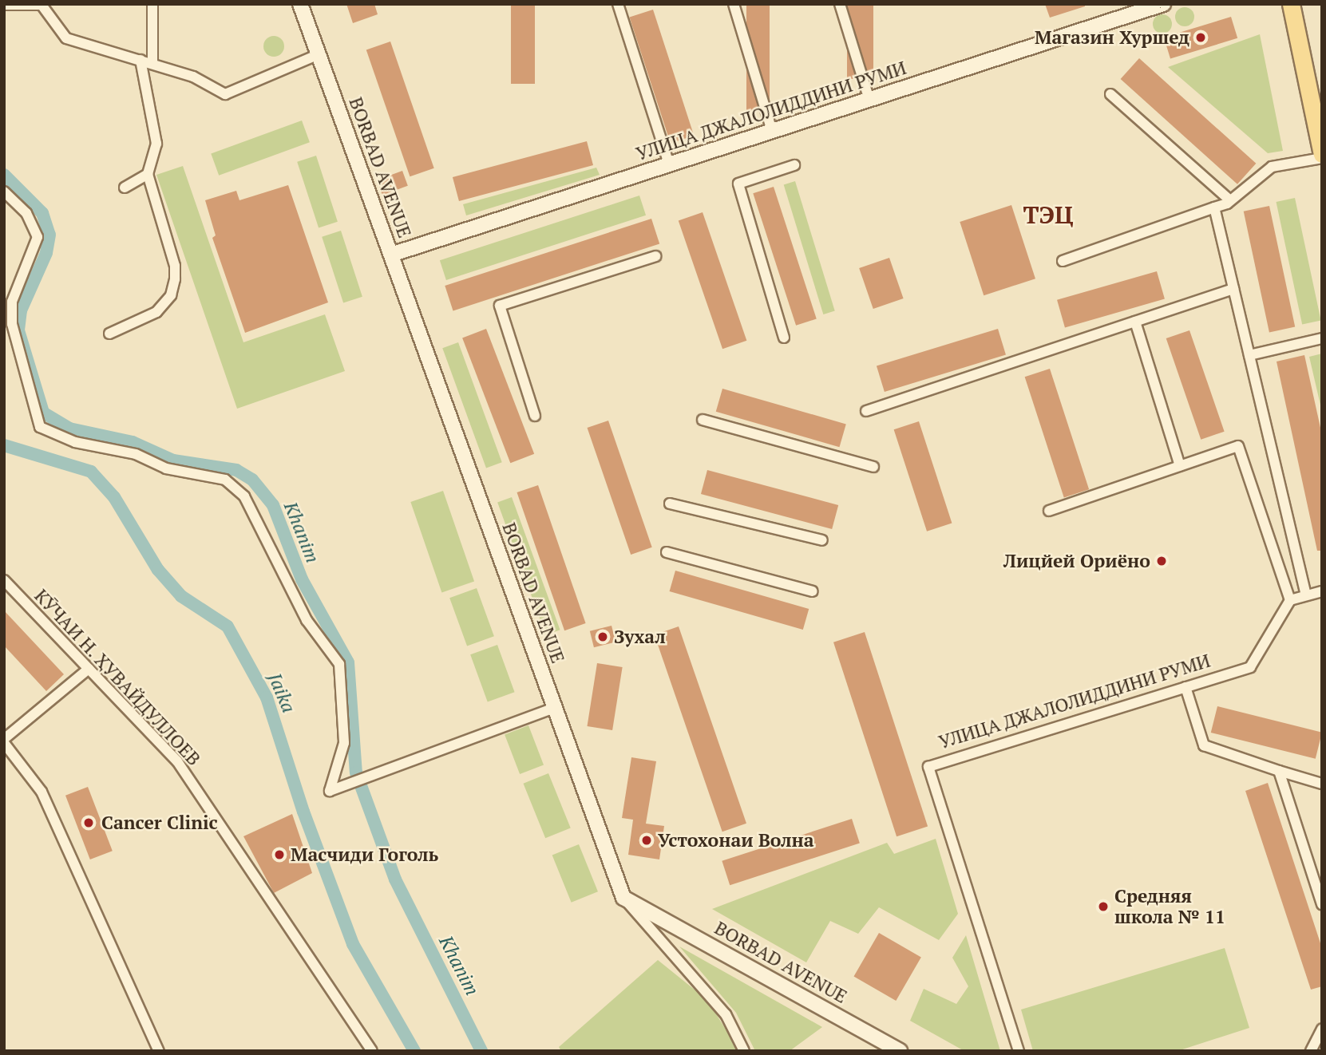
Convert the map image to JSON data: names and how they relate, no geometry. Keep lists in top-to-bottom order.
{
  "streets": {
    "street": ["УЛИЦА ДЖАЛОЛИДДИНИ РУМИ", "BORBAD AVENUE", "КӮЧАИ Н. ҲУВАЙДУЛЛОЕВ"]
  },
  "crossings": [
    ["УЛИЦА ДЖАЛОЛИДДИНИ РУМИ", "BORBAD AVENUE"]
  ],
  "districts": ["ТЭЦ"],
  "water": ["Khanim", "Jaika"],
  "places": [
    "Магазин Хуршед",
    "Лицйей Ориёно",
    "Зухал",
    "Cancer Clinic",
    "Устохонаи Волна",
    "Масчиди Гоголь",
    "Средняя школа № 11"
  ]
}
